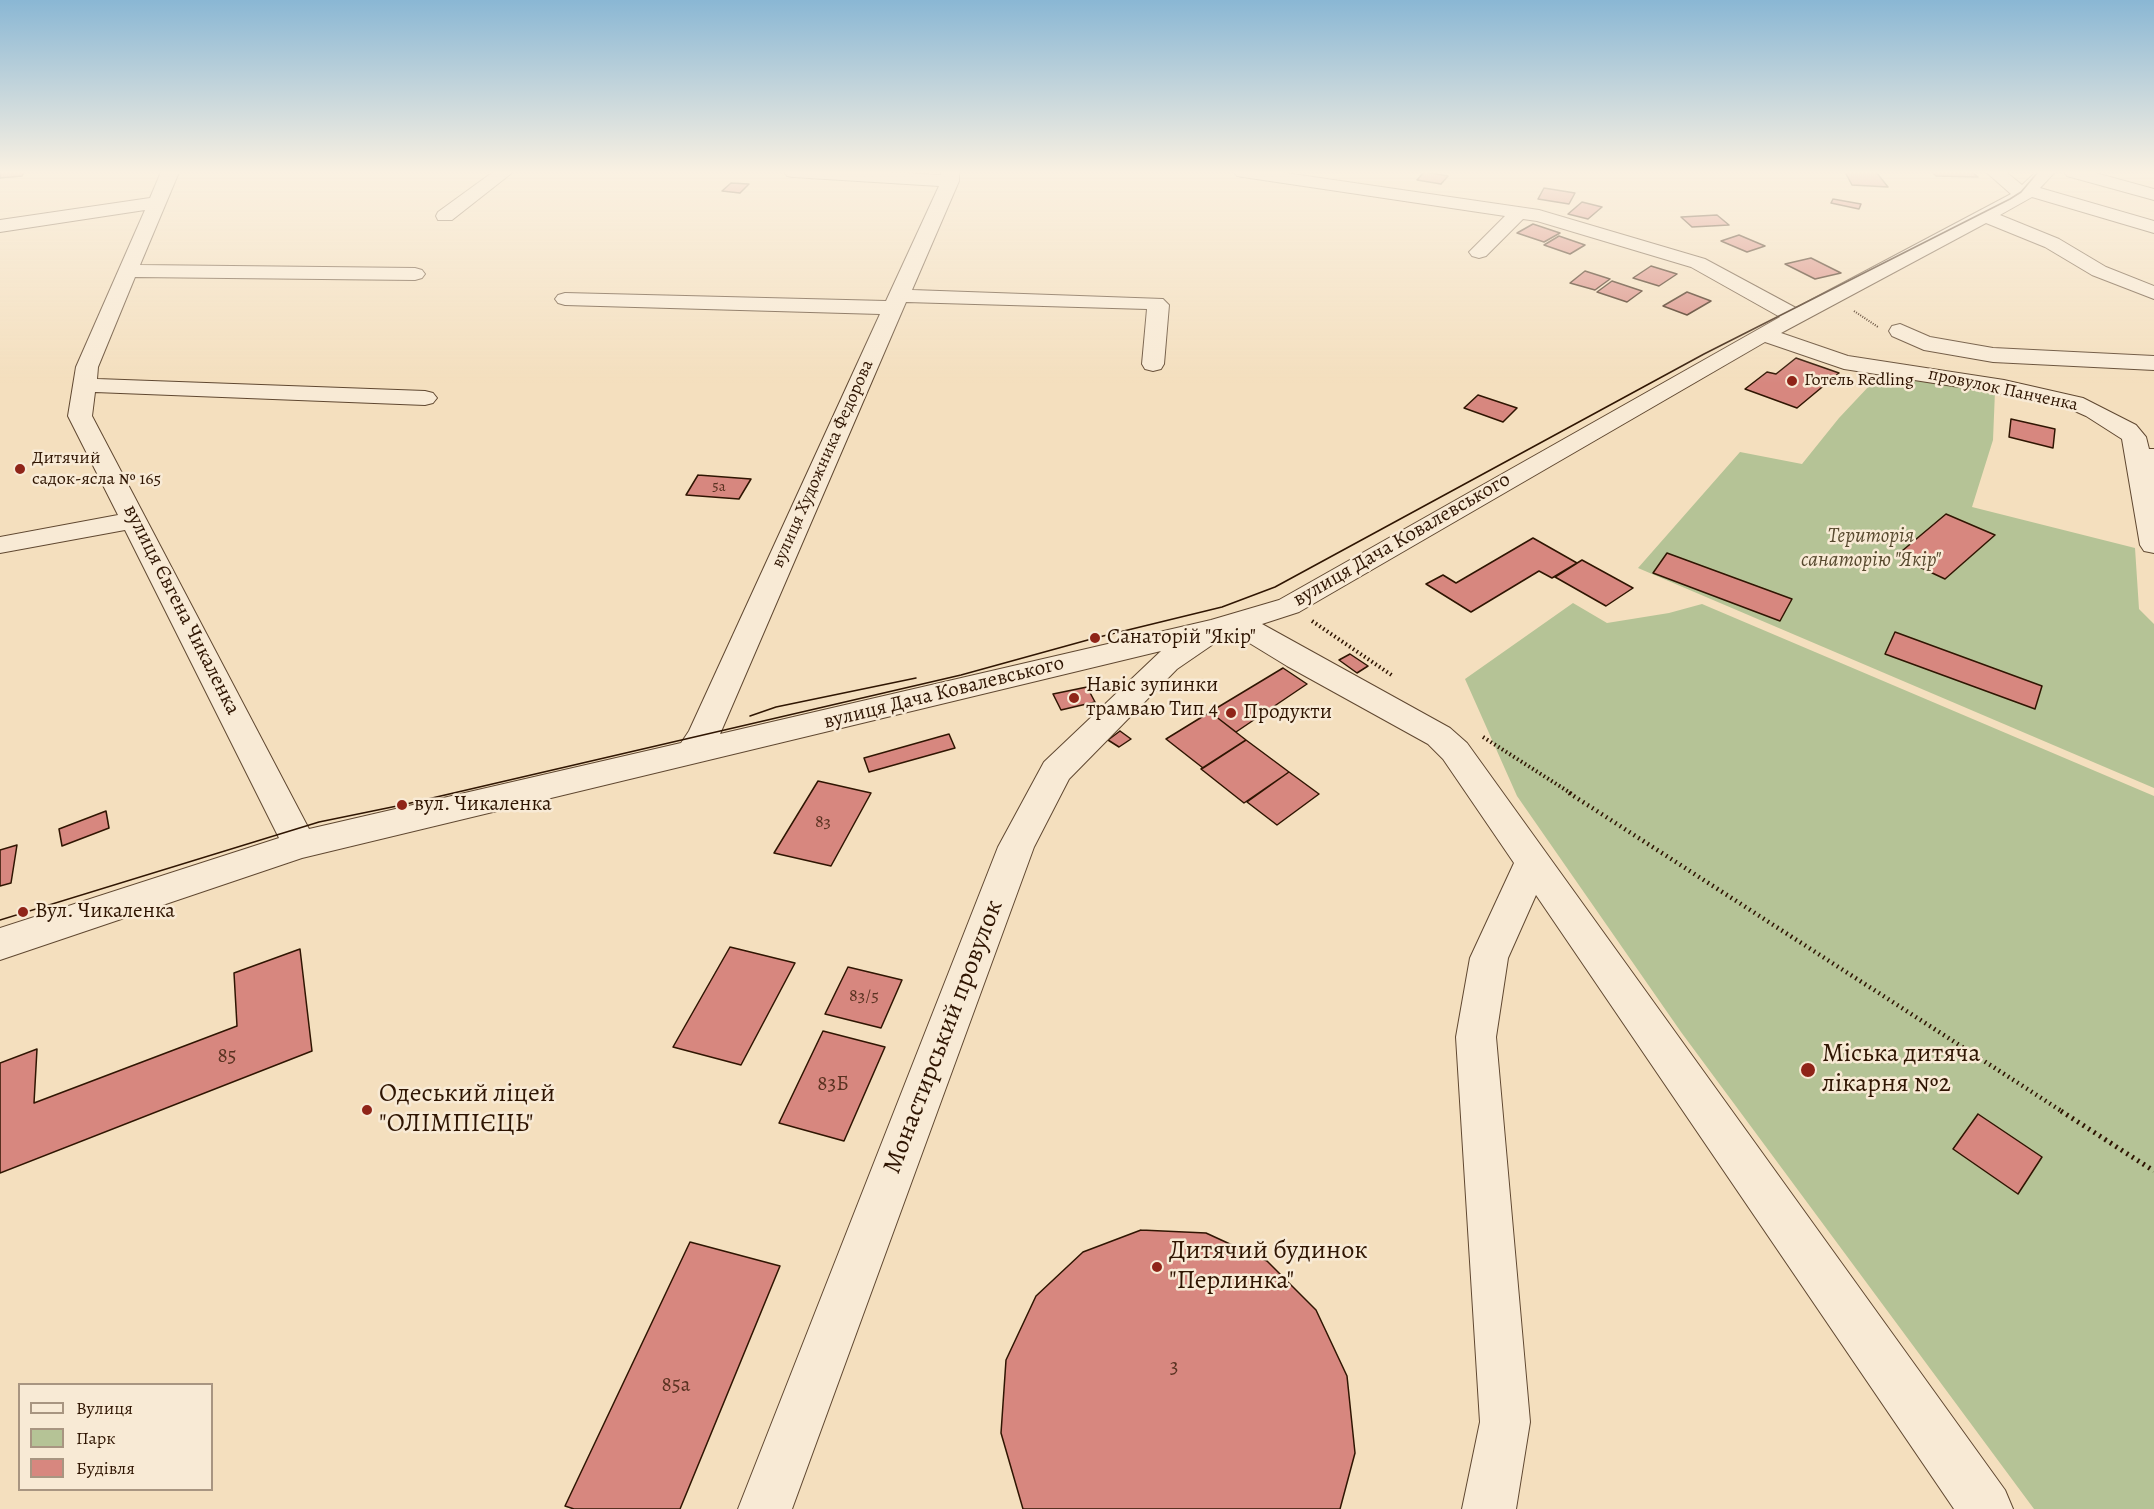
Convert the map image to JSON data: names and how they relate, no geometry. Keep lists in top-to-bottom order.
{
  "streets": {
    "street": [
      "провулок Панченка",
      "вулиця Художника Федорова",
      "вулиця Дача Ковалевського",
      "вулиця Євгена Чикаленка",
      "Монастирський провулок"
    ]
  },
  "crossings": [
    ["провулок Панченка", "вулиця Дача Ковалевського"],
    ["вулиця Художника Федорова", "вулиця Дача Ковалевського"],
    ["вулиця Дача Ковалевського", "вулиця Євгена Чикаленка"],
    ["вулиця Дача Ковалевського", "Монастирський провулок"]
  ],
  "parks": ["Територія санаторію \"Якір\""],
  "places": [
    "Готель Redling",
    "Дитячий садок-ясла № 165",
    "Санаторій \"Якір\"",
    "Навіс зупинки трамваю Тип 4",
    "Продукти",
    "вул. Чикаленка",
    "Вул. Чикаленка",
    "Міська дитяча лікарня №2",
    "Одеський ліцей \"ОЛІМПІЄЦЬ\"",
    "Дитячий будинок \"Перлинка\""
  ],
  "house_numbers": [
    "5а",
    "83",
    "83/5",
    "85",
    "83Б",
    "3",
    "85а"
  ],
  "legend": ["Вулиця", "Парк", "Будівля"]
}
